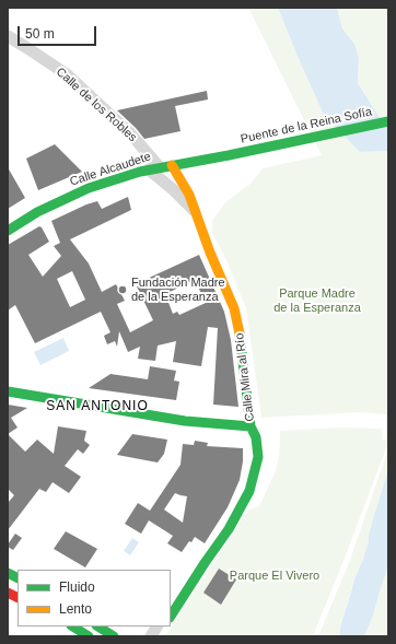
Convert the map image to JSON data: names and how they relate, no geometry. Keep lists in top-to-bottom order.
{
  "streets": {
    "street": [
      "Calle de los Robles",
      "Puente de la Reina Sofía",
      "Calle Alcaudete",
      "Calle Mira al Río"
    ]
  },
  "crossings": [
    ["Calle de los Robles", "Calle Alcaudete"],
    ["Puente de la Reina Sofía", "Calle Alcaudete"],
    ["Calle Alcaudete", "Calle Mira al Río"]
  ],
  "districts": ["SAN ANTONIO"],
  "parks": ["Parque Madre de la Esperanza", "Parque El Vivero"],
  "places": ["Fundación Madre de la Esperanza"],
  "legend": ["Fluido", "Lento"],
  "scale_bar": "50 m"
}
